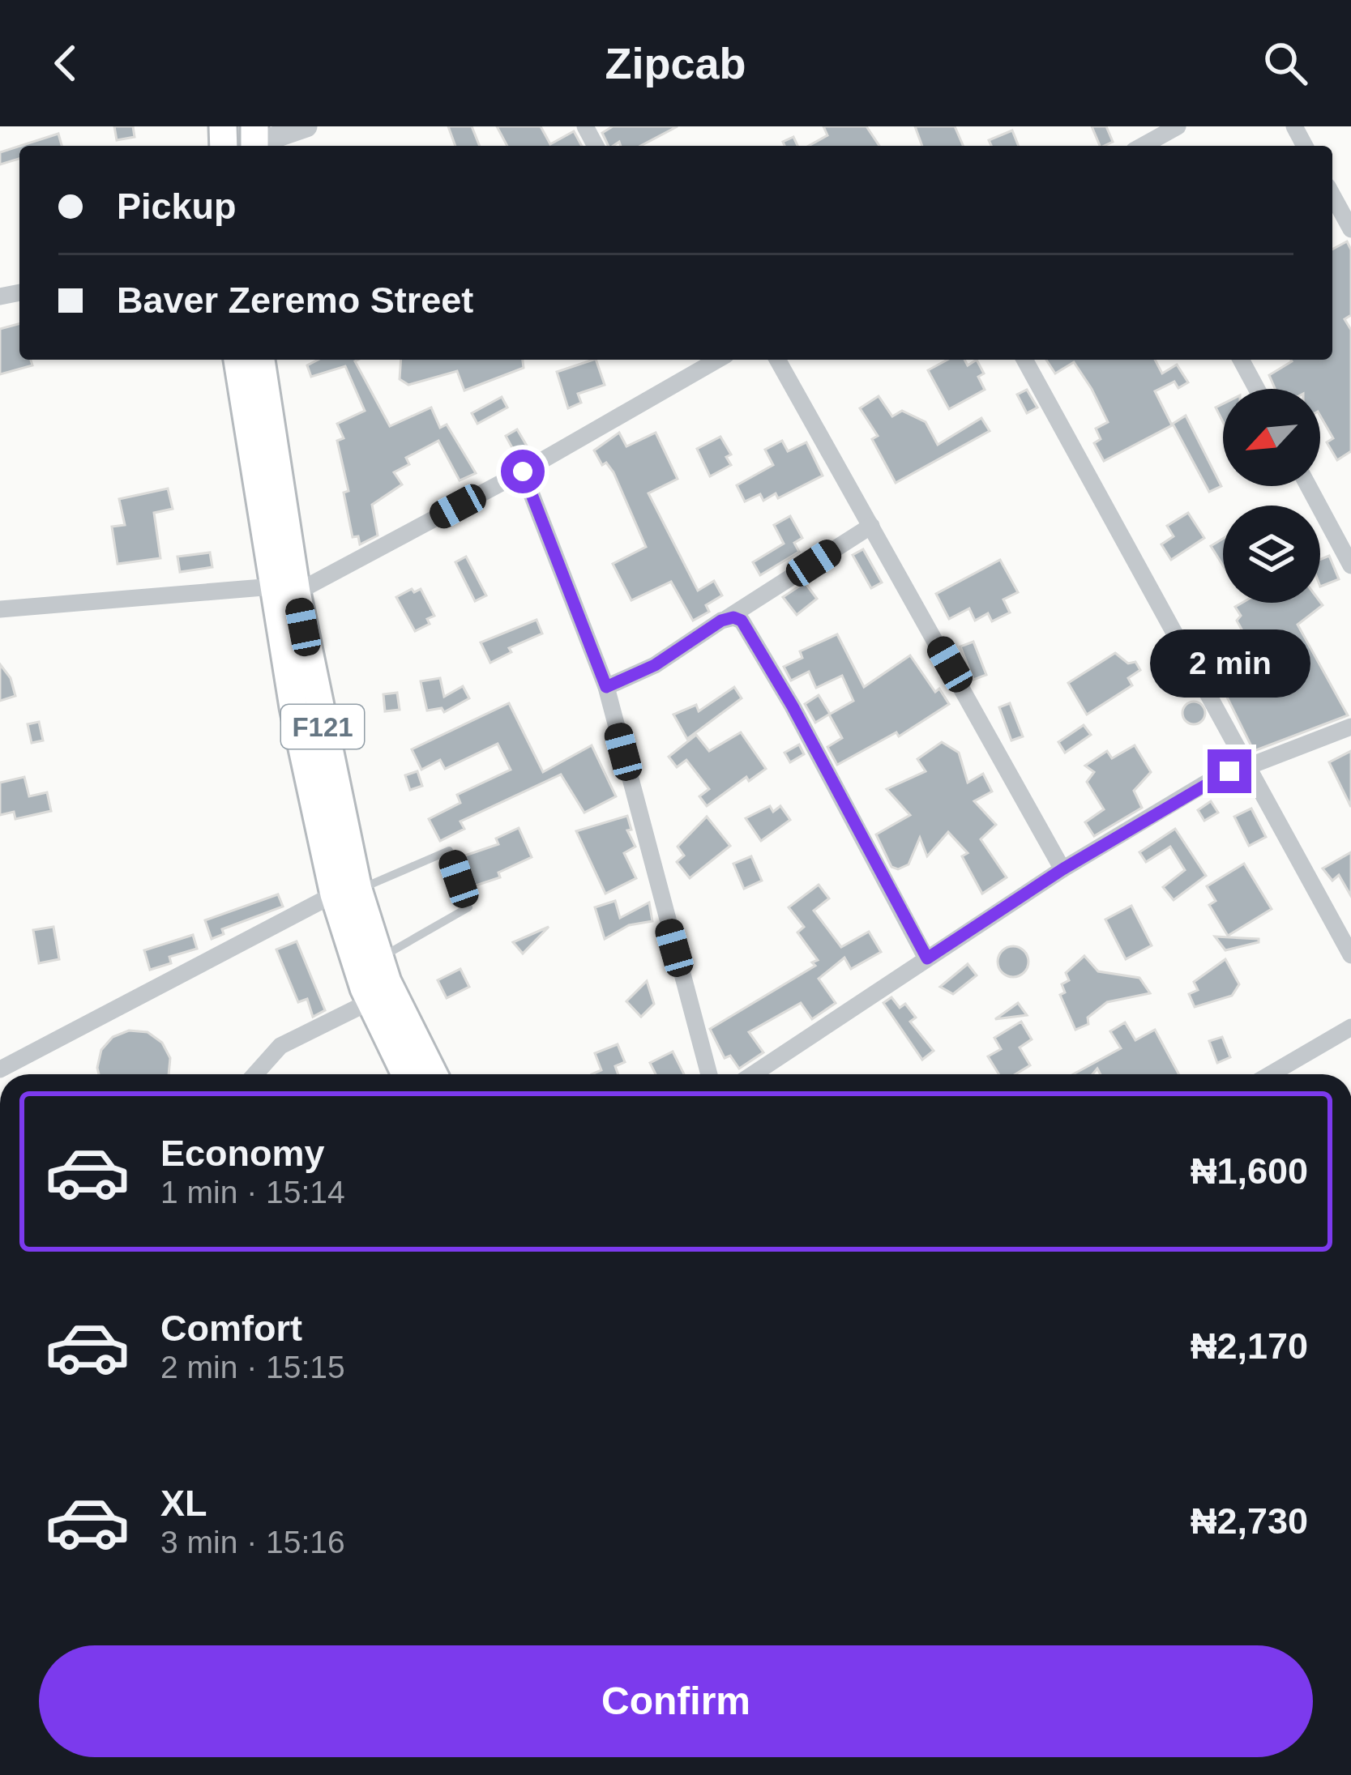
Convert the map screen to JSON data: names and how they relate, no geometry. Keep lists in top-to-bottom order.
{
  "streets": {
    "main road": ["F121"]
  },
  "north": "bottom left",
  "page": {
    "header": "Zipcab",
    "banner": ["Pickup", "Baver Zeremo Street"],
    "bubble": "2 min",
    "list": [
      {
        "name": "Economy",
        "note": "1 min · 15:14",
        "value": "₦1,600"
      },
      {
        "name": "Comfort",
        "note": "2 min · 15:15",
        "value": "₦2,170"
      },
      {
        "name": "XL",
        "note": "3 min · 15:16",
        "value": "₦2,730"
      }
    ],
    "buttons": "Confirm"
  }
}
